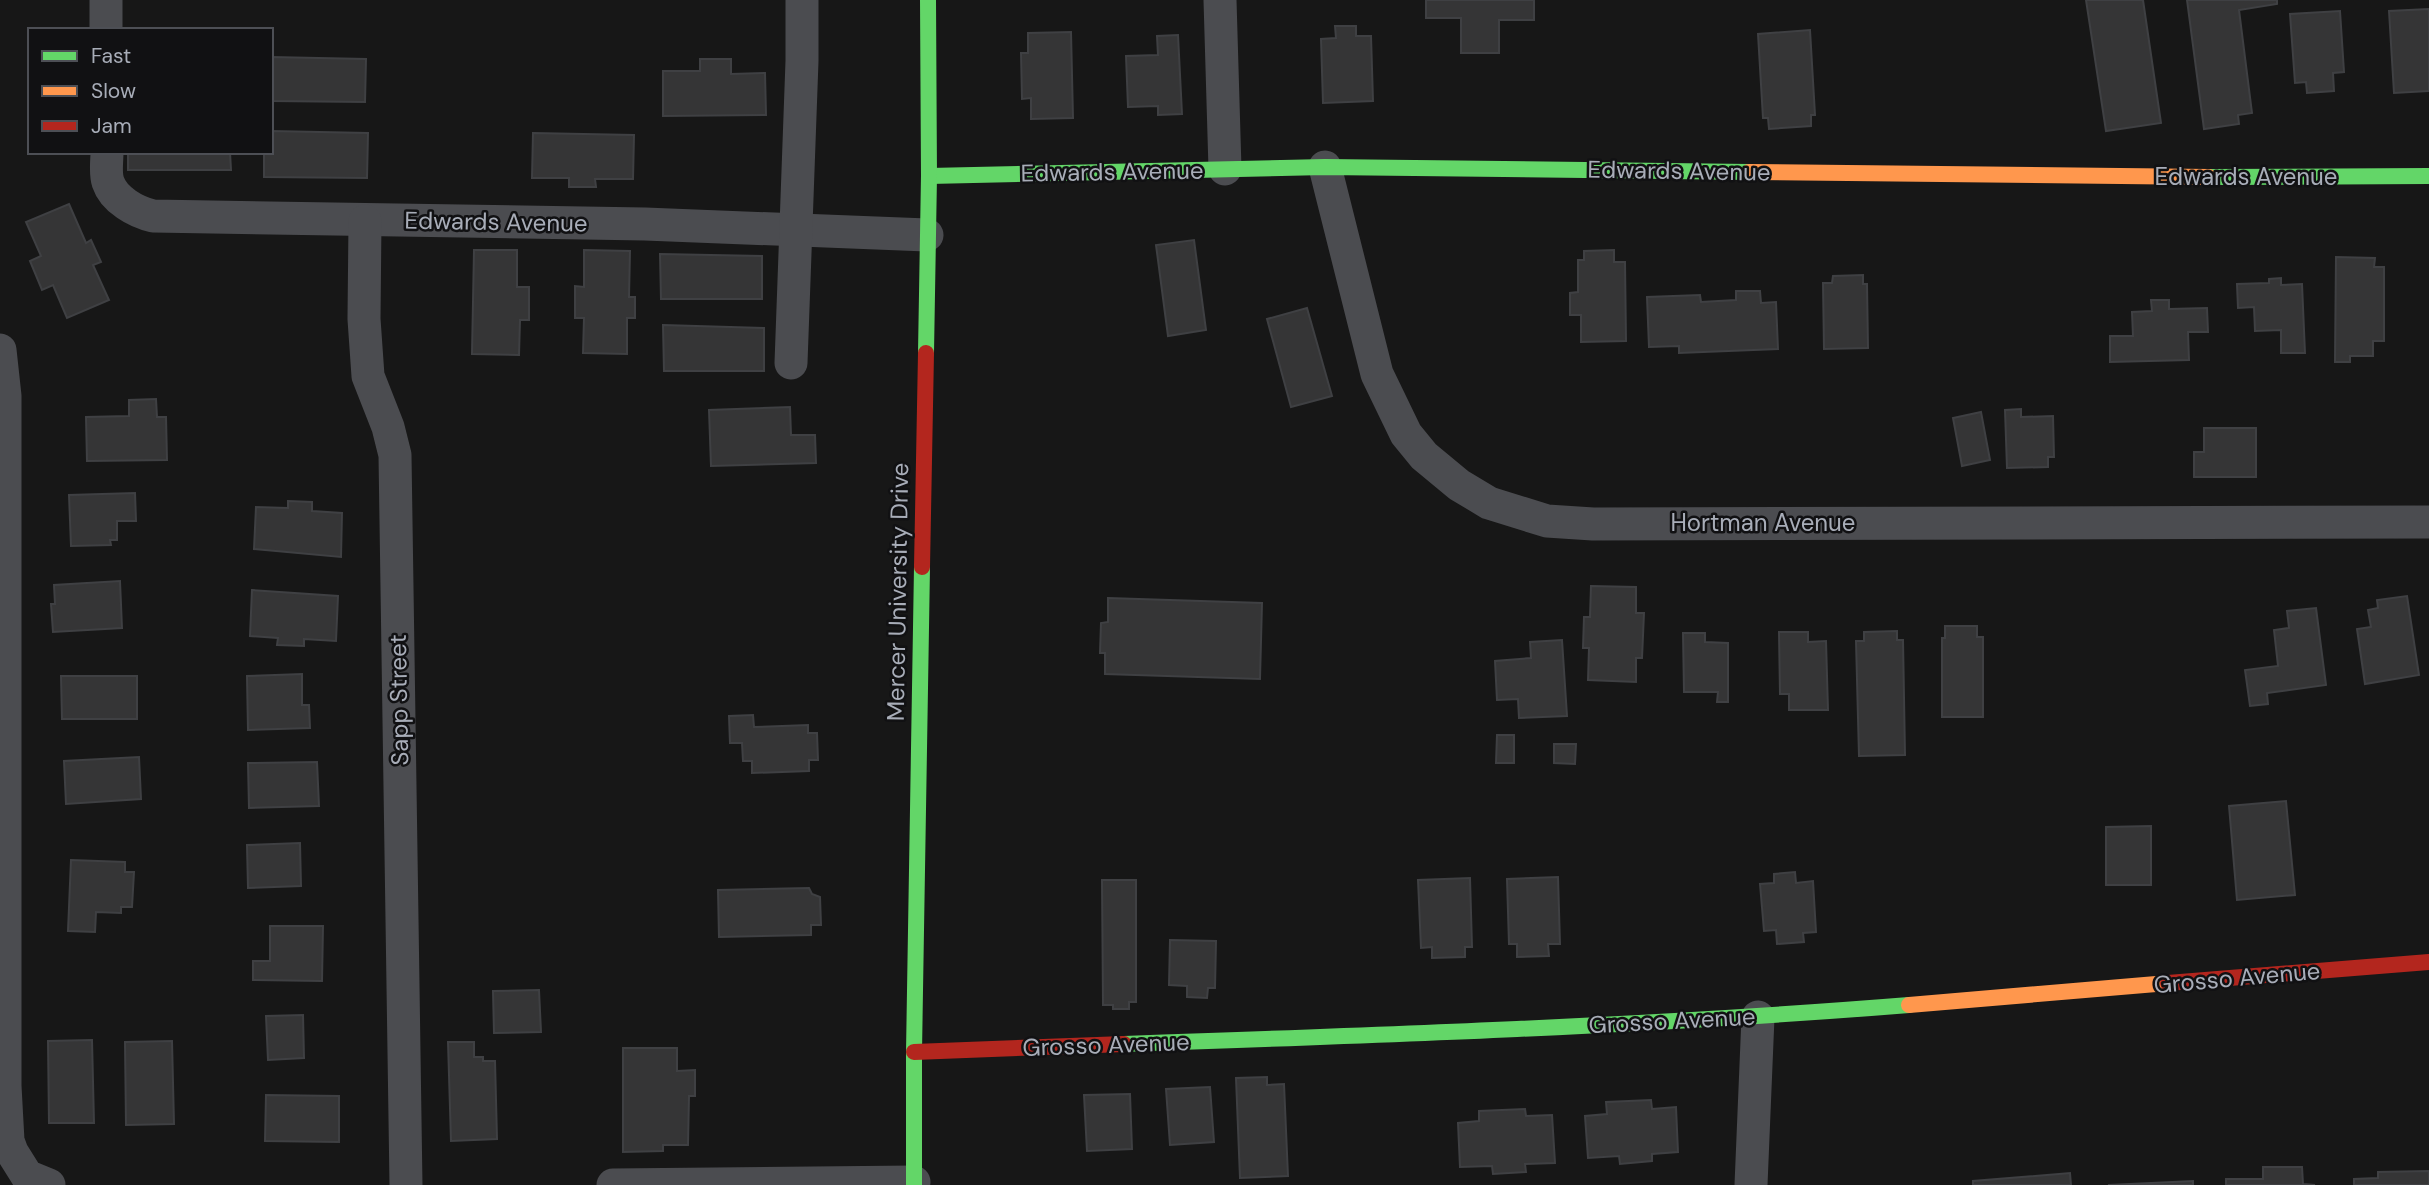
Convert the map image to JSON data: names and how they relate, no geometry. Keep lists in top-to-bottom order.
{
  "streets": {
    "street": [
      "Edwards Avenue",
      "Hortman Avenue",
      "Mercer University Drive",
      "Sapp Street",
      "Grosso Avenue"
    ]
  },
  "crossings": [
    ["Edwards Avenue", "Hortman Avenue"],
    ["Edwards Avenue", "Mercer University Drive"],
    ["Edwards Avenue", "Sapp Street"],
    ["Mercer University Drive", "Grosso Avenue"]
  ],
  "legend": ["Fast", "Slow", "Jam"]
}
